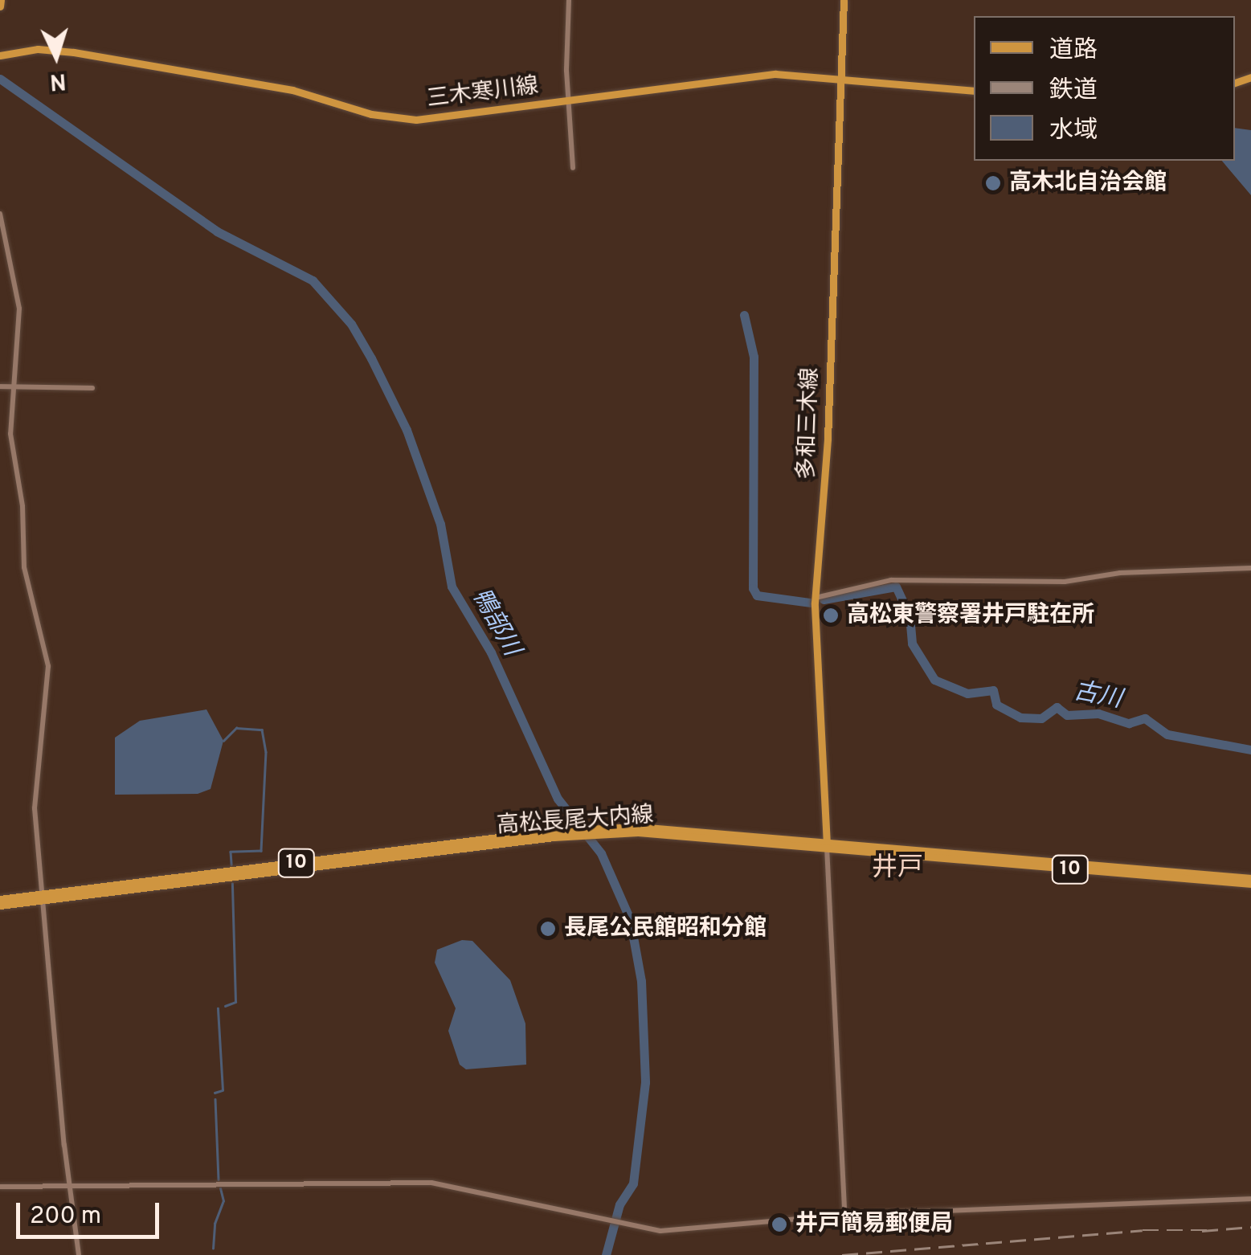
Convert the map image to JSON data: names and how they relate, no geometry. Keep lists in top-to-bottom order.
{
  "streets": {
    "main road": [
      "三木寒川線",
      "多和三木線",
      "高松長尾大内線",
      "10"
    ]
  },
  "crossings": [
    ["三木寒川線", "多和三木線"],
    ["多和三木線", "高松長尾大内線"]
  ],
  "districts": ["井戸"],
  "water": ["鴨部川", "古川"],
  "places": [
    "高木北自治会館",
    "高松東警察署井戸駐在所",
    "長尾公民館昭和分館",
    "井戸簡易郵便局"
  ],
  "legend": ["道路", "鉄道", "水域"],
  "scale_bar": "200 m",
  "north": "bottom"
}
